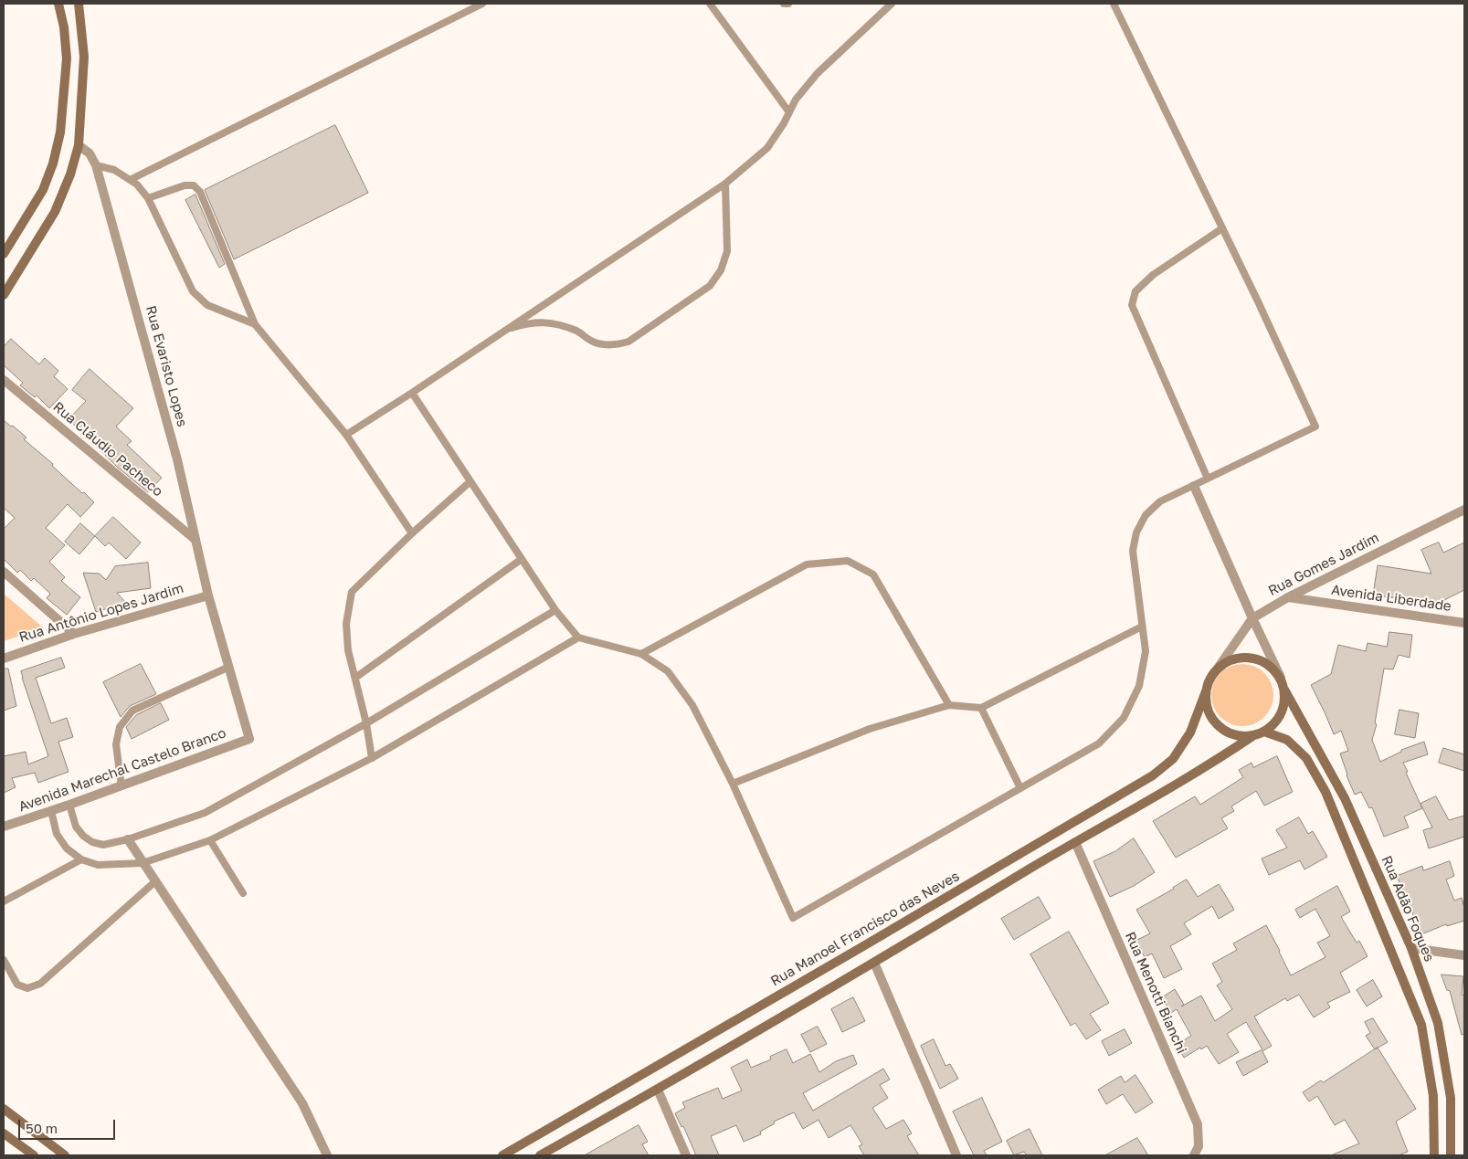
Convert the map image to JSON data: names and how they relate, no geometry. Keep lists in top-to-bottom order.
{
  "streets": {
    "main road": ["Rua Adão Foques", "Rua Manoel Francisco das Neves"],
    "street": [
      "Rua Evaristo Lopes",
      "Rua Cláudio Pacheco",
      "Rua Gomes Jardim",
      "Avenida Liberdade",
      "Rua Antônio Lopes Jardim",
      "Avenida Marechal Castelo Branco",
      "Rua Menotti Bianchi"
    ]
  },
  "crossings": [
    ["Rua Evaristo Lopes", "Rua Cláudio Pacheco"],
    ["Rua Evaristo Lopes", "Rua Antônio Lopes Jardim"],
    ["Rua Evaristo Lopes", "Avenida Marechal Castelo Branco"],
    ["Rua Gomes Jardim", "Avenida Liberdade"],
    ["Rua Gomes Jardim", "Rua Adão Foques"],
    ["Rua Gomes Jardim", "Rua Manoel Francisco das Neves"],
    ["Rua Adão Foques", "Rua Manoel Francisco das Neves"]
  ],
  "scale_bar": "50 m"
}
